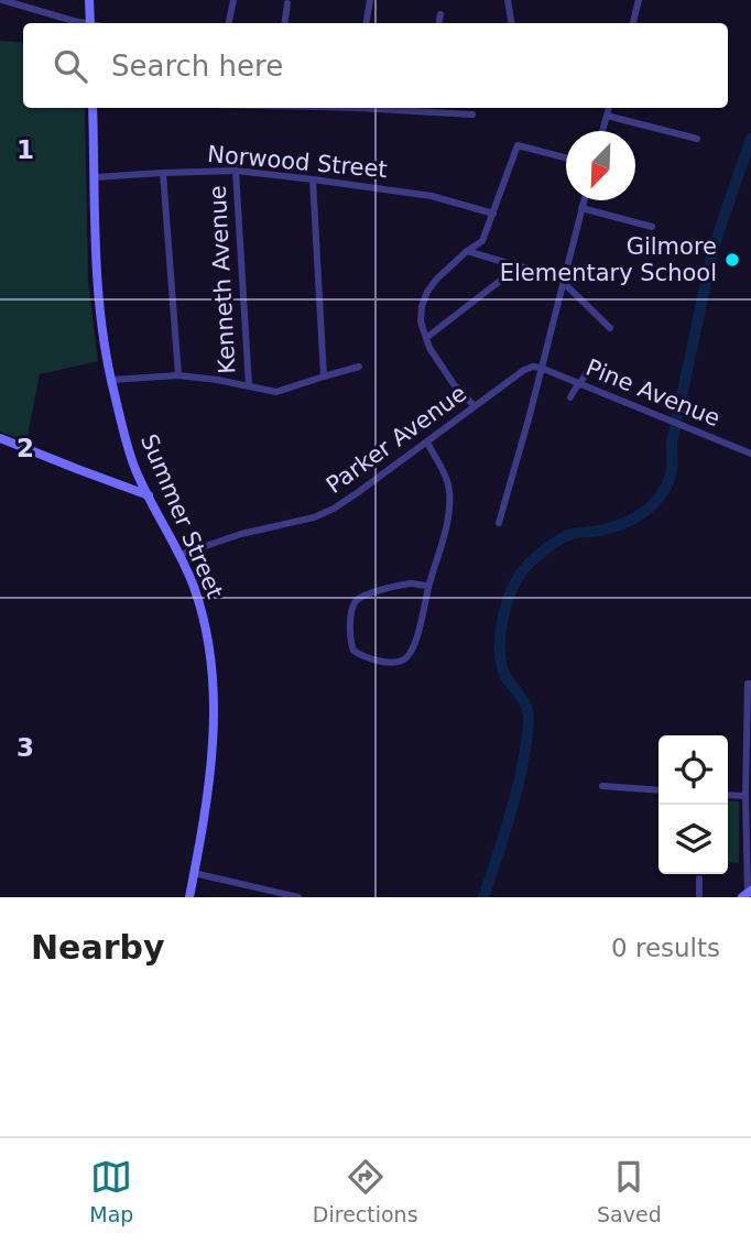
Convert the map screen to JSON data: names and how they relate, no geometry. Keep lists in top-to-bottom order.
{
  "streets": {
    "street": [
      "Norwood Street",
      "Kenneth Avenue",
      "Pine Avenue",
      "Parker Avenue",
      "Summer Street"
    ]
  },
  "crossings": [
    ["Norwood Street", "Kenneth Avenue"],
    ["Norwood Street", "Summer Street"],
    ["Pine Avenue", "Parker Avenue"],
    ["Parker Avenue", "Summer Street"]
  ],
  "places": ["Gilmore Elementary School"],
  "north": "bottom left",
  "page": {
    "search": "Search here",
    "heading": ["Nearby", "0 results"],
    "nav": ["Map", "Directions", "Saved"]
  },
  "grid": {
    "rows": ["1", "2", "3"]
  }
}
